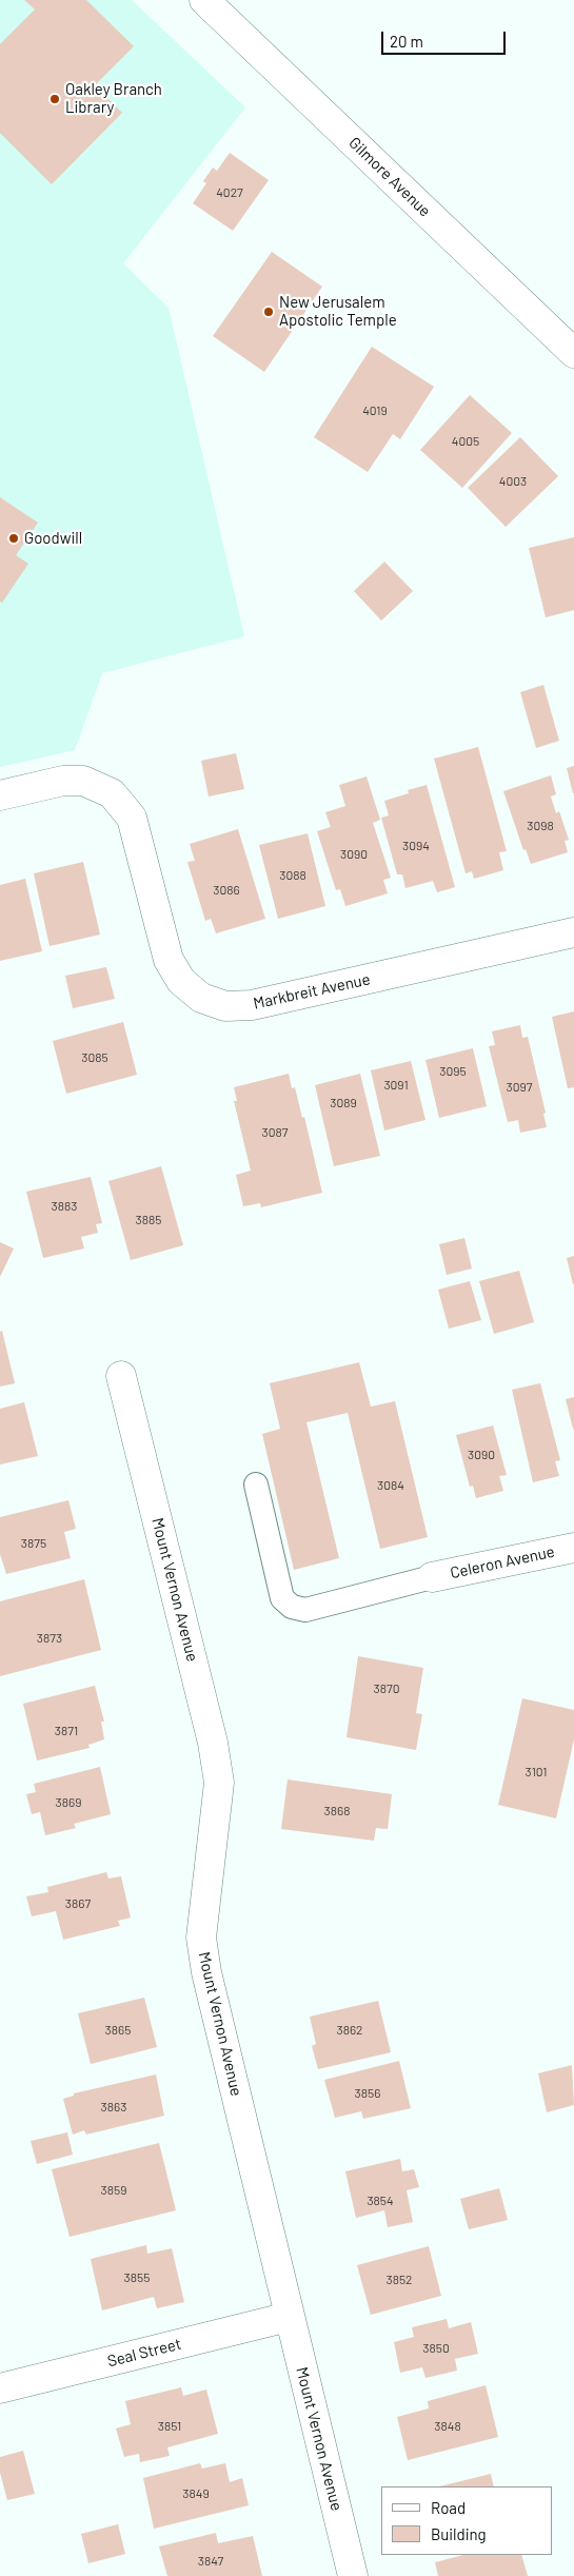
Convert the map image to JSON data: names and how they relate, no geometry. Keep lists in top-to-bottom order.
{
  "streets": {
    "street": [
      "Gilmore Avenue",
      "Markbreit Avenue",
      "Celeron Avenue",
      "Mount Vernon Avenue",
      "Seal Street"
    ]
  },
  "crossings": [
    ["Mount Vernon Avenue", "Seal Street"]
  ],
  "places": ["Oakley Branch Library", "New Jerusalem Apostolic Temple", "Goodwill"],
  "house_numbers": [
    "4027",
    "4019",
    "4005",
    "4003",
    "3098",
    "3094",
    "3090",
    "3088",
    "3086",
    "3085",
    "3095",
    "3091",
    "3097",
    "3089",
    "3087",
    "3883",
    "3885",
    "3090",
    "3084",
    "3875",
    "3873",
    "3870",
    "3871",
    "3101",
    "3869",
    "3868",
    "3867",
    "3865",
    "3862",
    "3856",
    "3863",
    "3859",
    "3854",
    "3855",
    "3852",
    "3850",
    "3851",
    "3848",
    "3849",
    "3847"
  ],
  "legend": ["Road", "Building"],
  "scale_bar": "20 m"
}
